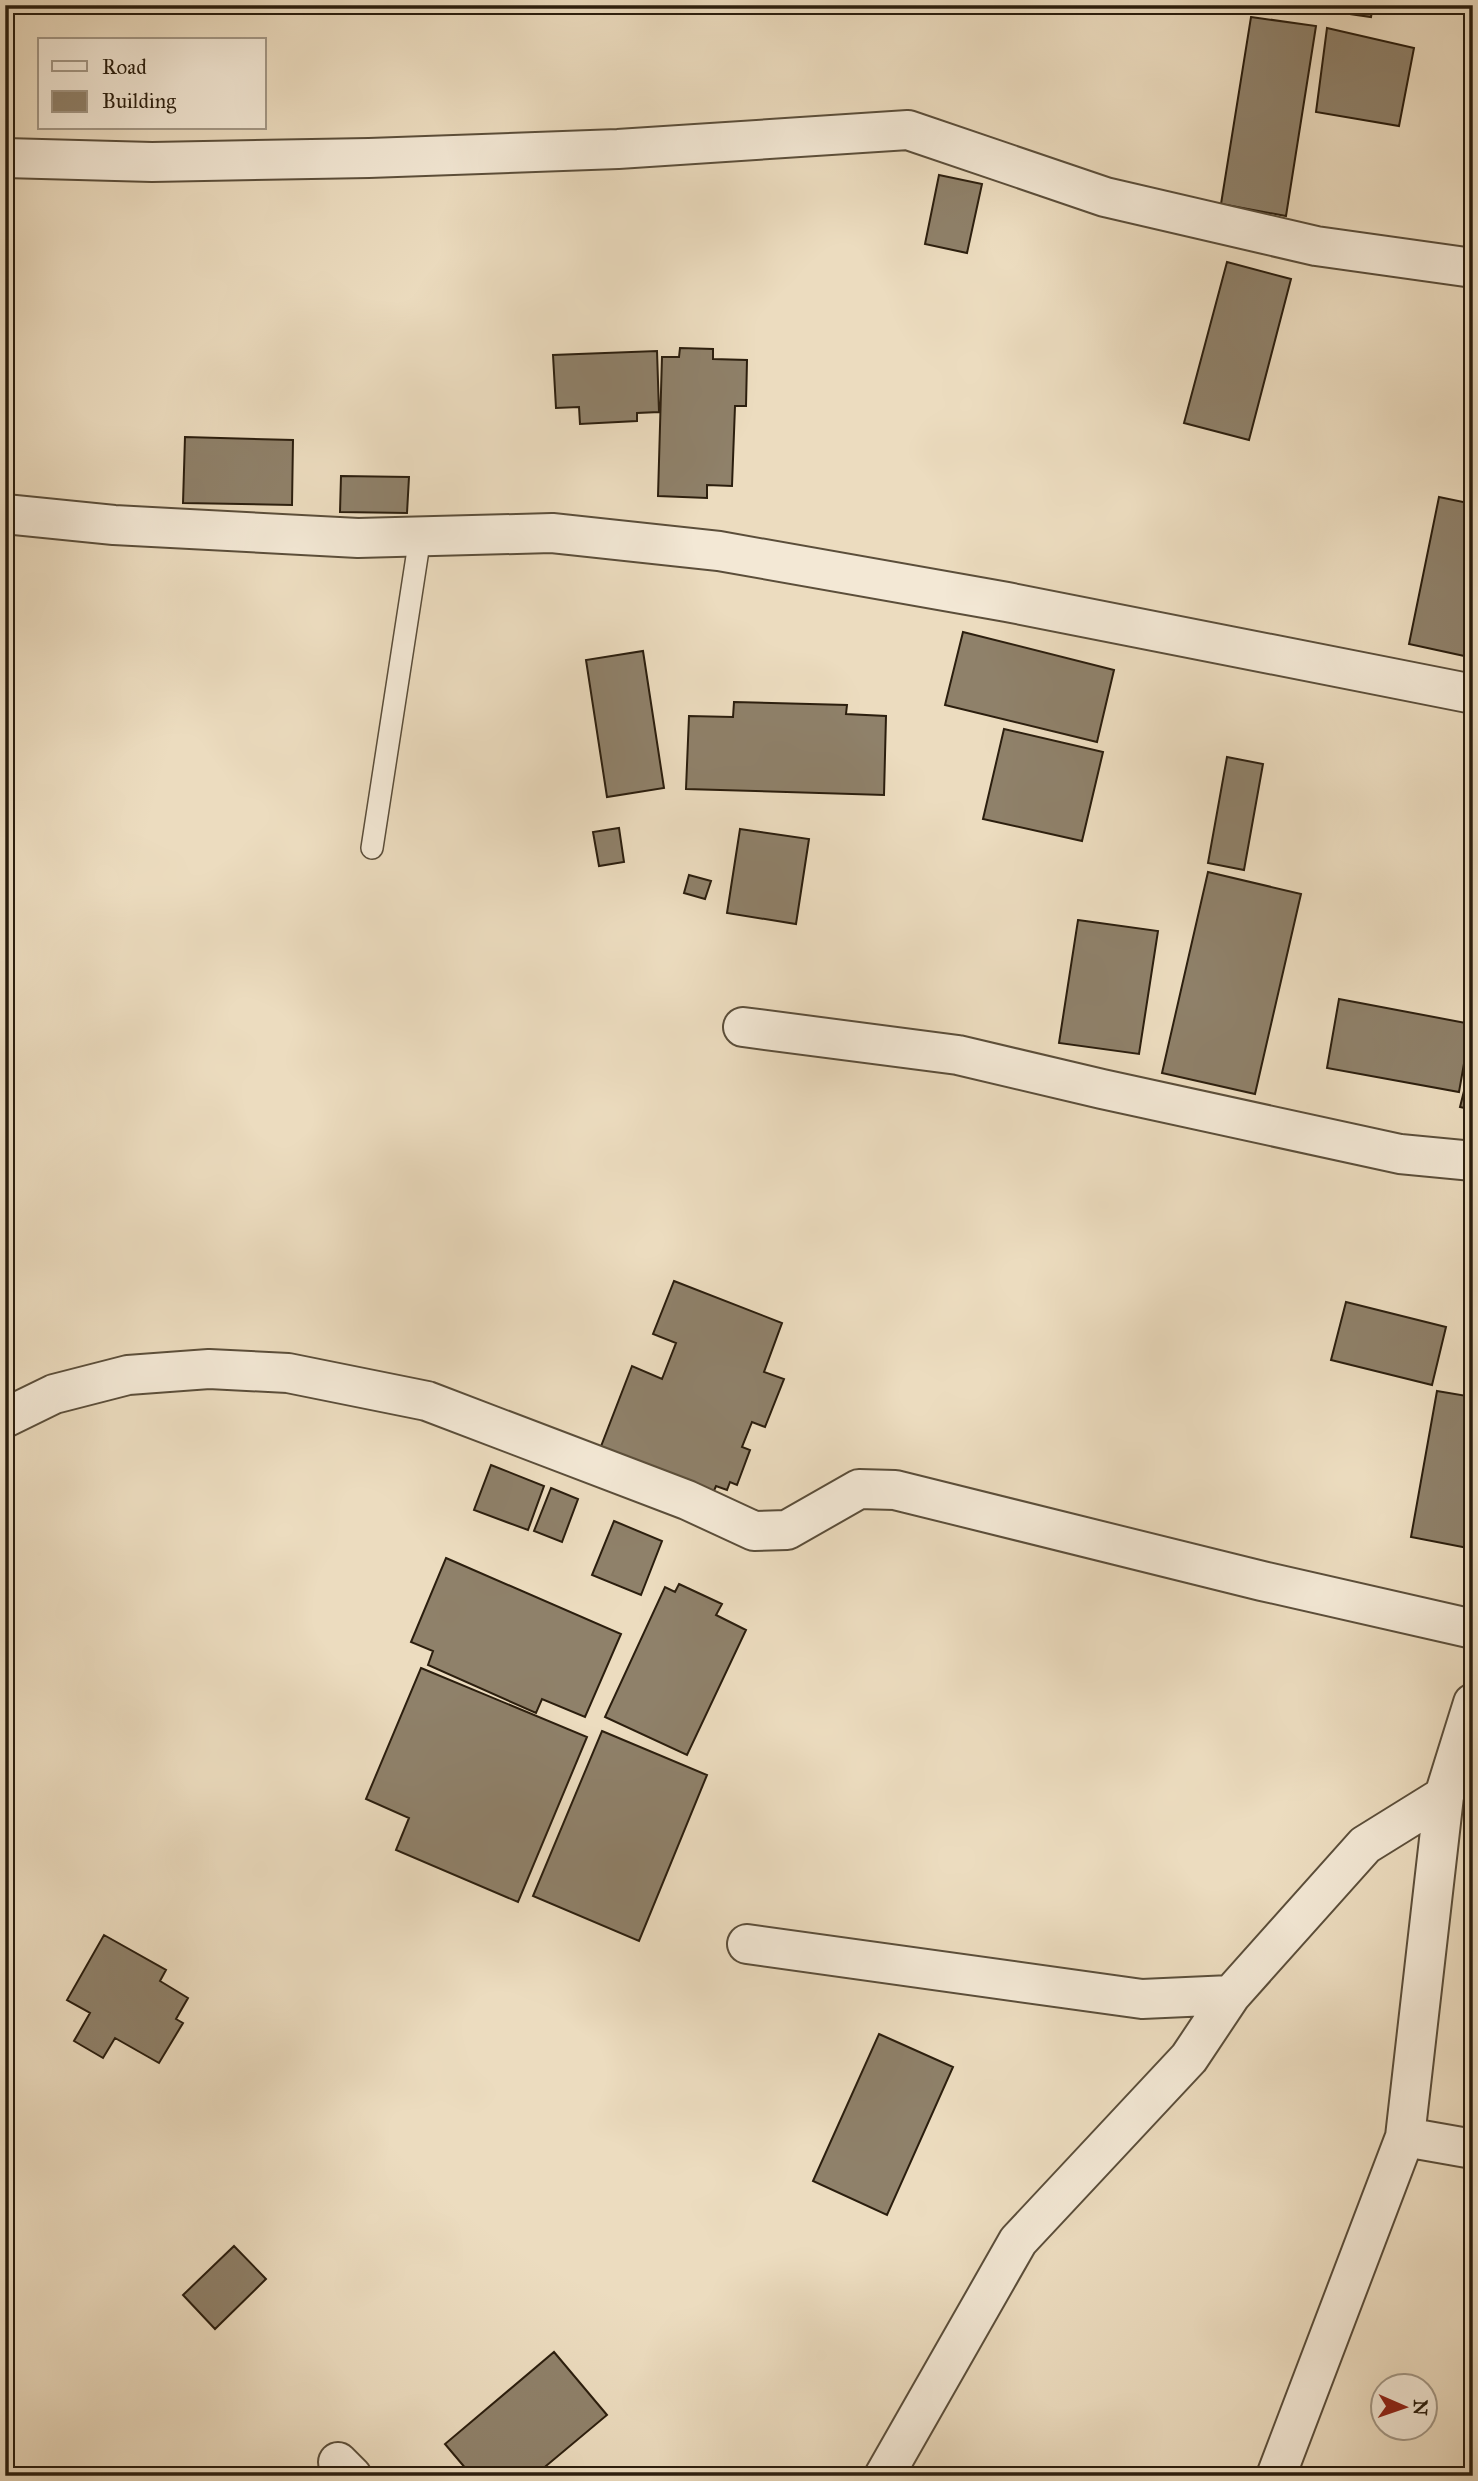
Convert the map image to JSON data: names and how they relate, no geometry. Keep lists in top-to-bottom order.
{
  "legend": ["Road", "Building"],
  "north": "right"
}
